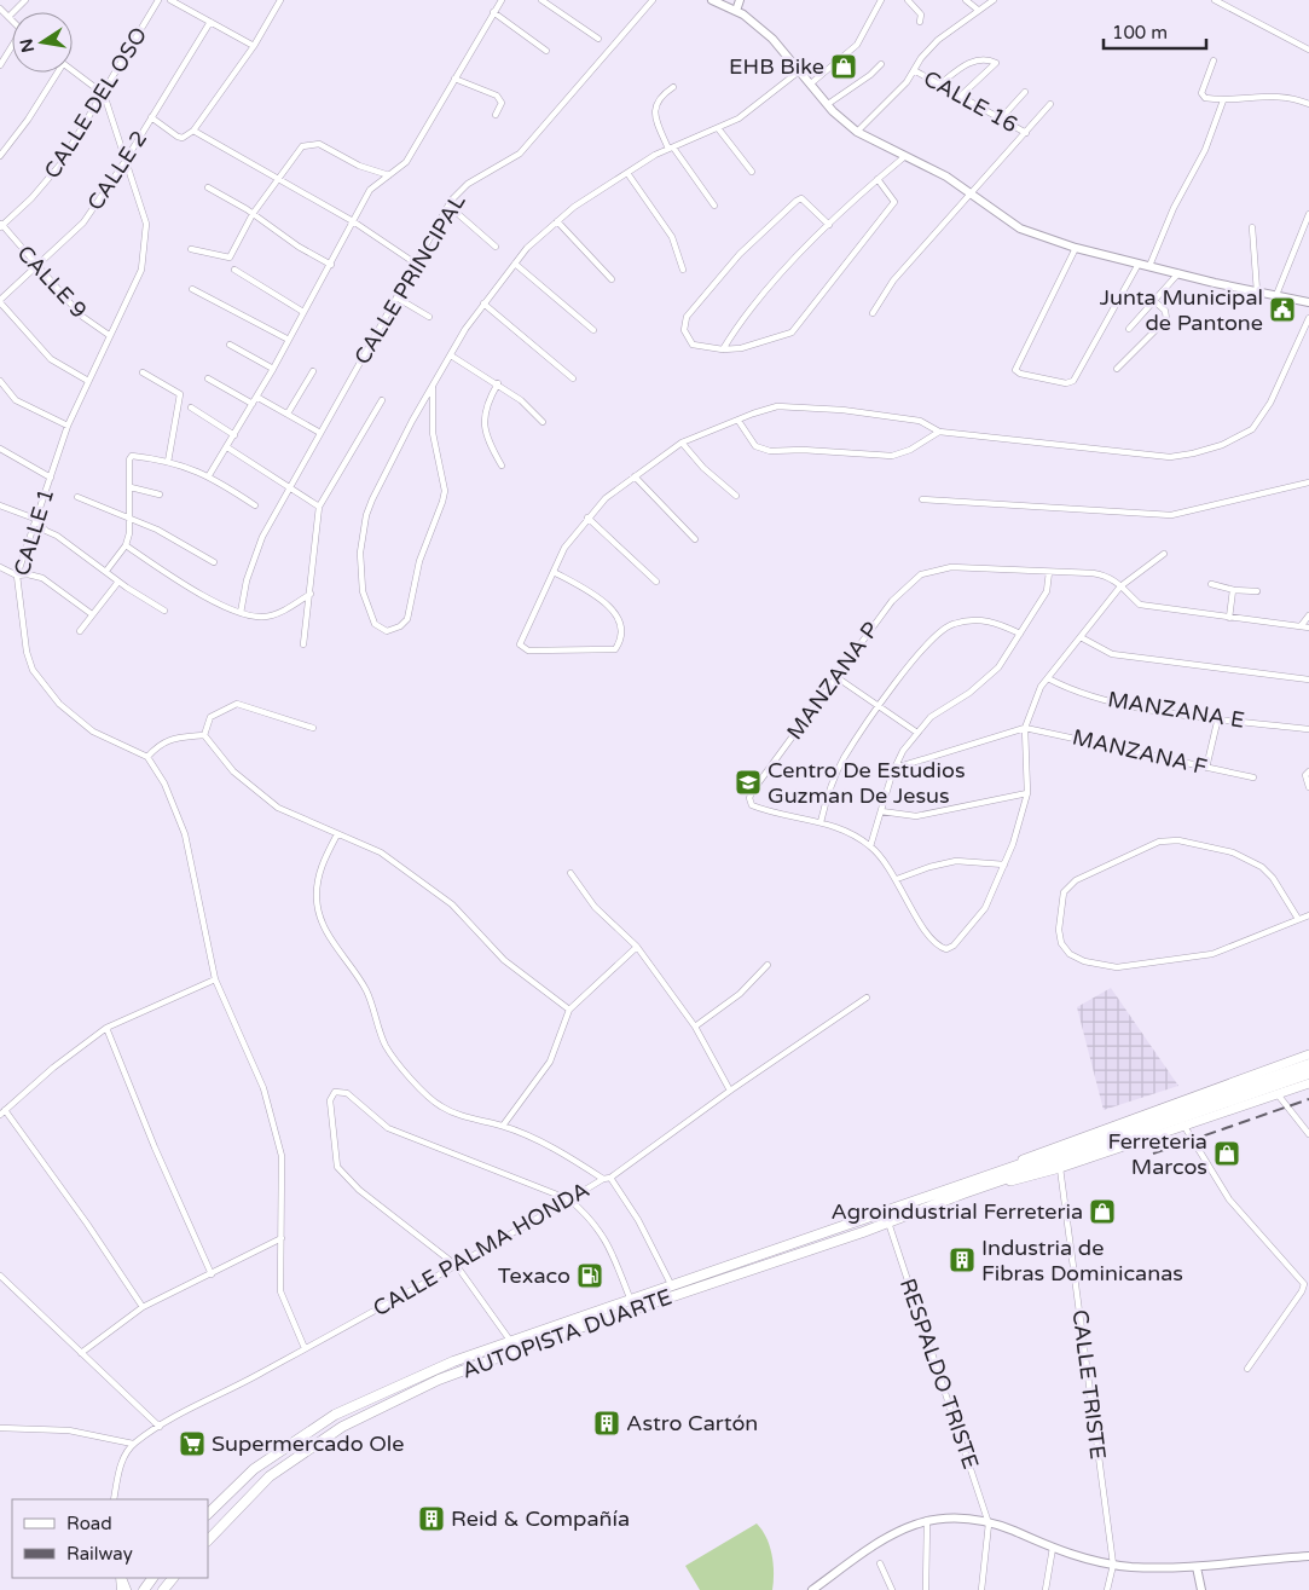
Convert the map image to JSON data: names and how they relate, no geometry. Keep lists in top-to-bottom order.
{
  "streets": {
    "highway": ["AUTOPISTA DUARTE"],
    "street": [
      "CALLE 16",
      "CALLE DEL OSO",
      "CALLE 2",
      "CALLE PRINCIPAL",
      "CALLE 9",
      "CALLE 1",
      "MANZANA P",
      "MANZANA E",
      "MANZANA F",
      "CALLE PALMA HONDA",
      "RESPALDO TRISTE",
      "CALLE TRISTE"
    ]
  },
  "crossings": [
    ["CALLE DEL OSO", "CALLE 9"],
    ["CALLE DEL OSO", "CALLE 1"],
    ["CALLE 2", "CALLE 9"],
    ["CALLE 2", "CALLE 1"],
    ["CALLE 9", "CALLE 1"],
    ["AUTOPISTA DUARTE", "RESPALDO TRISTE"]
  ],
  "places": {
    "shop": ["EHB Bike", "Ferreteria Marcos", "Agroindustrial Ferreteria"],
    "public building": ["Junta Municipal de Pantone"],
    "school or university": ["Centro De Estudios Guzman De Jesus"],
    "building": ["Industria de Fibras Dominicanas", "Astro Cartón", "Reid & Compañía"],
    "fuel station": ["Texaco"],
    "supermarket": ["Supermercado Ole"]
  },
  "legend": ["Road", "Railway"],
  "scale_bar": "100 m",
  "north": "left"
}
